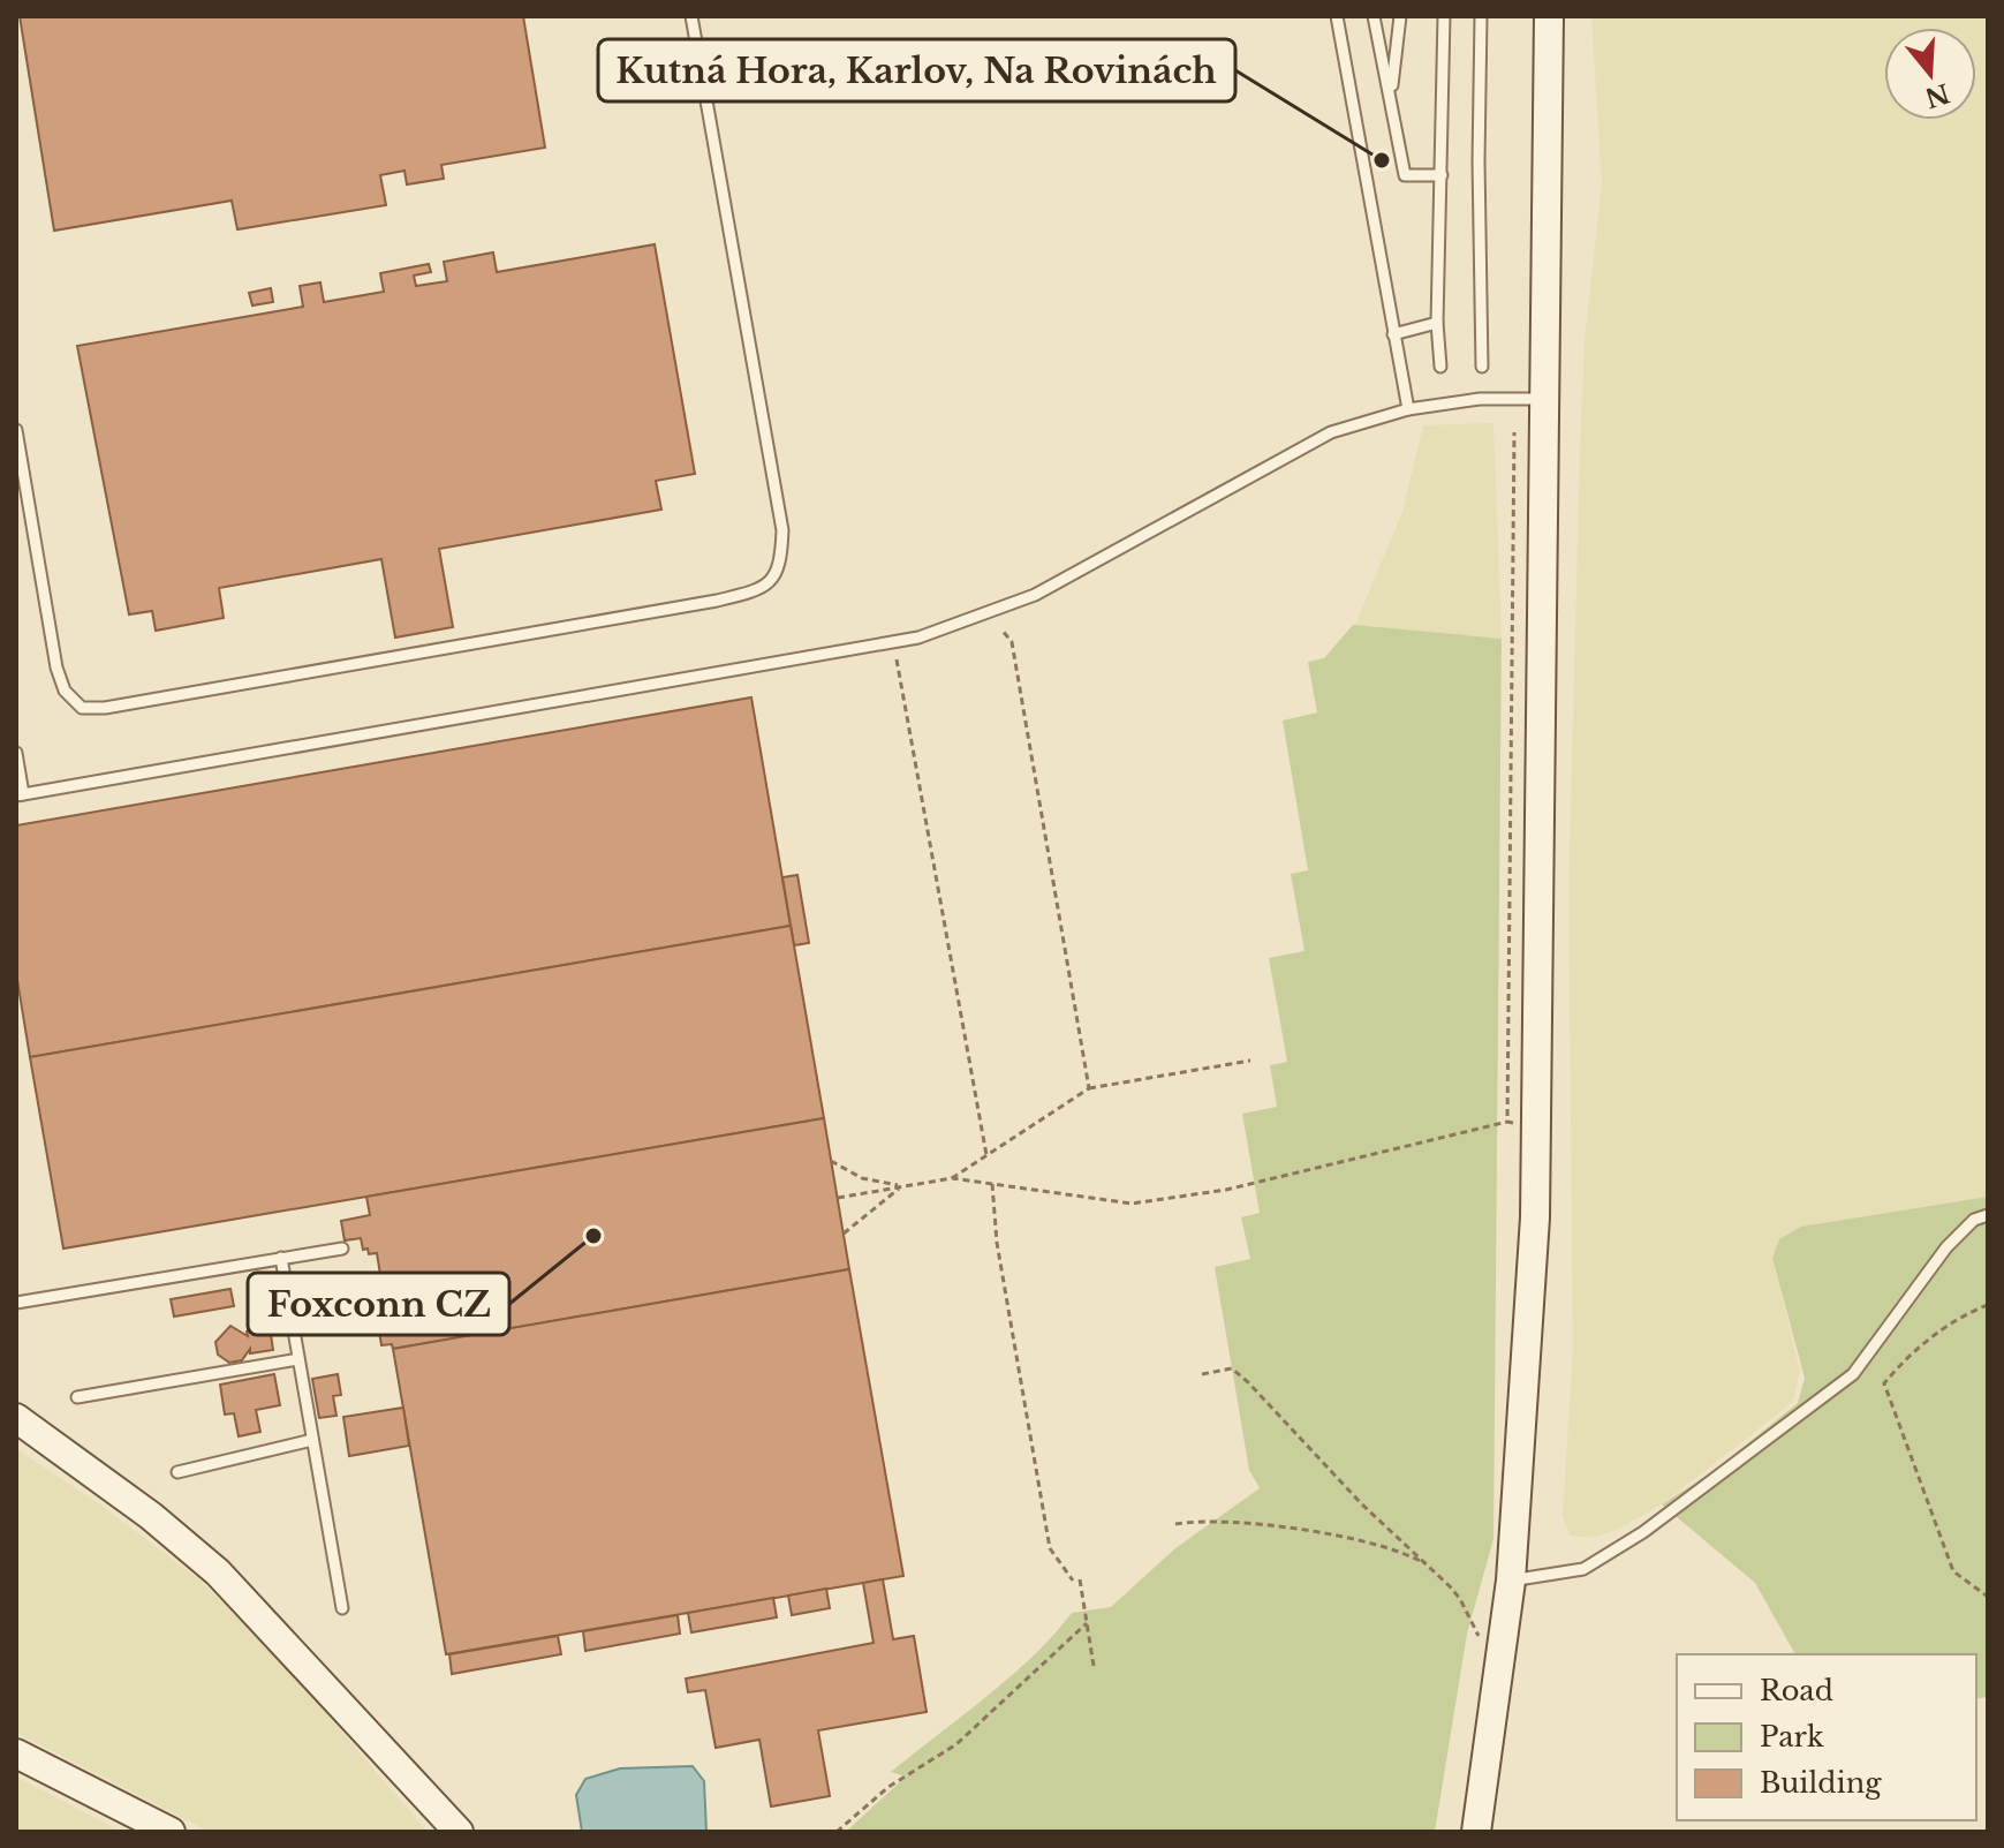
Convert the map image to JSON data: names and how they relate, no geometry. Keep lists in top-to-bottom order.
{
  "places": ["Kutná Hora, Karlov, Na Rovinách", "Foxconn CZ"],
  "legend": ["Road", "Park", "Building"],
  "north": "bottom"
}
